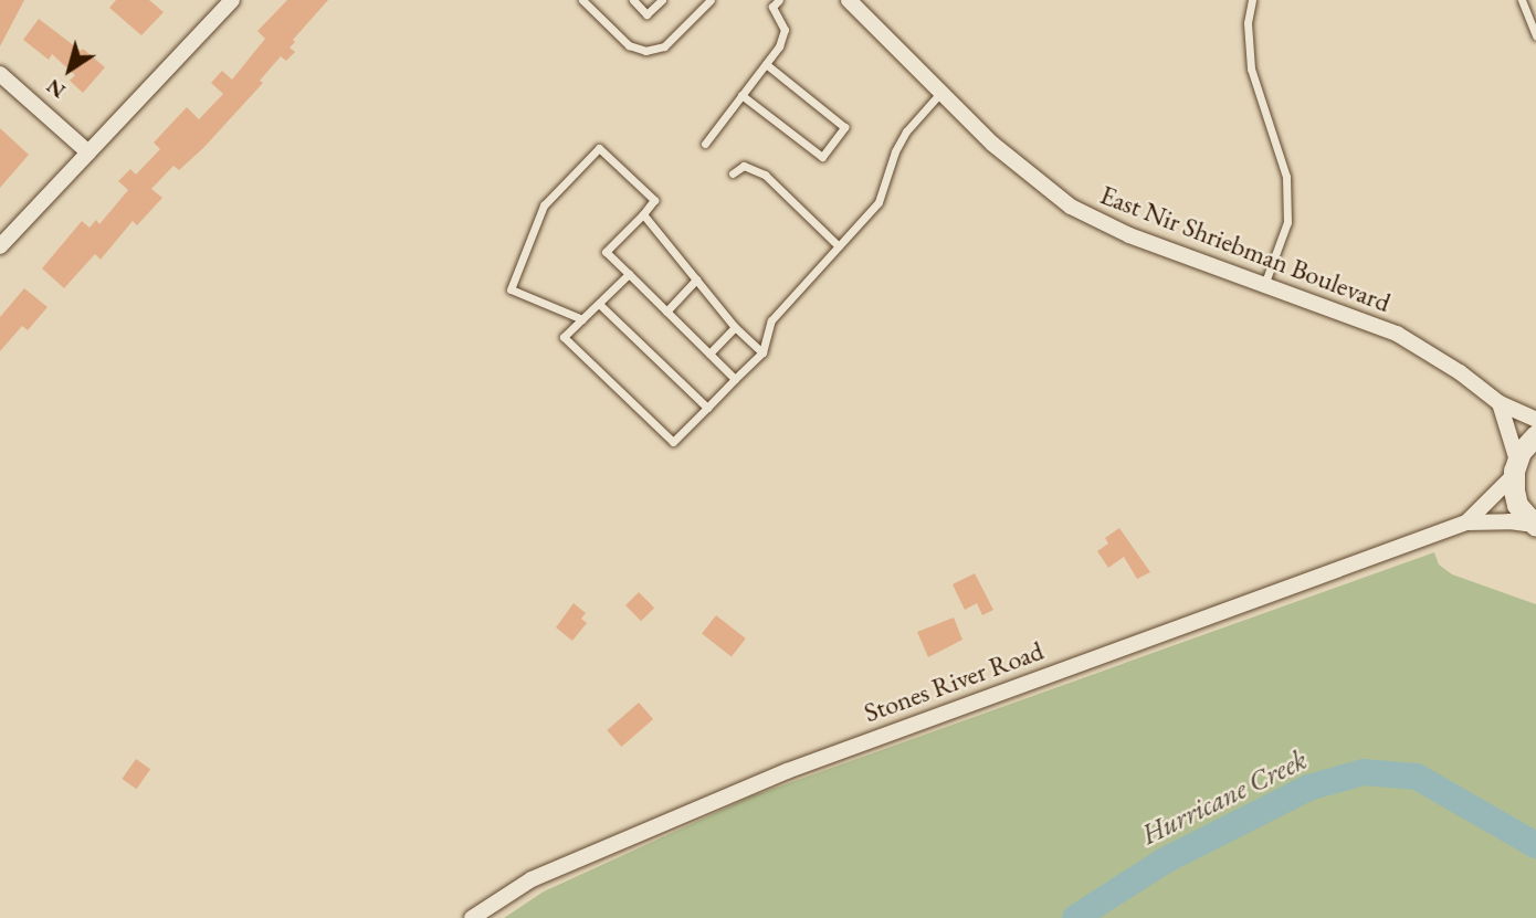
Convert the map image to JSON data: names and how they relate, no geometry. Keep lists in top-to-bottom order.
{
  "streets": {
    "main road": ["Stones River Road"],
    "street": ["East Nir Shriebman Boulevard"]
  },
  "water": ["Hurricane Creek"],
  "north": "bottom left"
}
